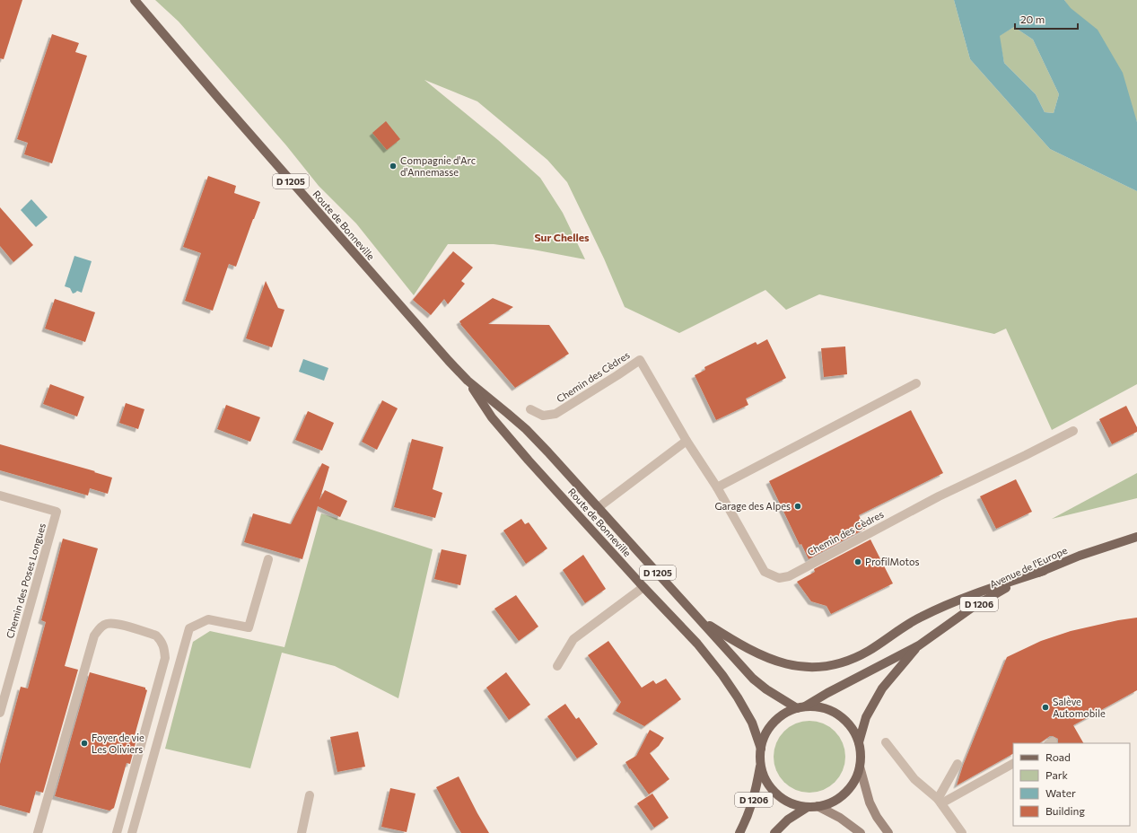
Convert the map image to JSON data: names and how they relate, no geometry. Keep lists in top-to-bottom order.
{
  "streets": {
    "main road": [
      "D 1205",
      "Route de Bonneville",
      "Avenue de l'Europe",
      "D 1206"
    ],
    "street": ["Chemin des Cèdres", "Chemin des Poses Longues"]
  },
  "crossings": [
    ["Route de Bonneville", "Avenue de l'Europe"],
    ["Route de Bonneville", "D 1206"],
    ["Avenue de l'Europe", "D 1206"]
  ],
  "districts": ["Sur Chelles"],
  "places": [
    "Compagnie d'Arc d'Annemasse",
    "Garage des Alpes",
    "ProfilMotos",
    "Salève Automobile",
    "Foyer de vie Les Oliviers"
  ],
  "legend": [
    "Road",
    "Park",
    "Water",
    "Building"
  ],
  "scale_bar": "20 m"
}
